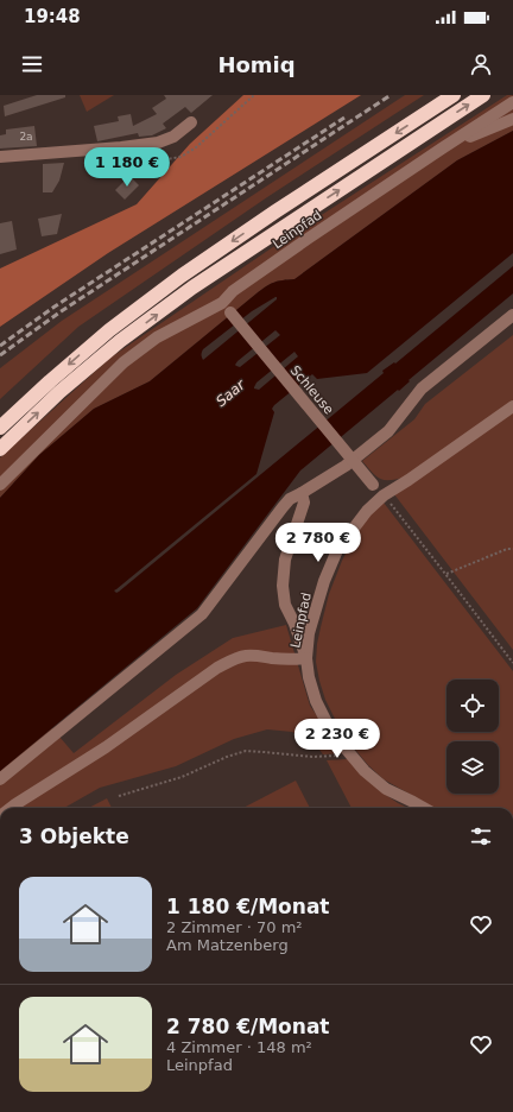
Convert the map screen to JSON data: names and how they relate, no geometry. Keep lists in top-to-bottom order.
{
  "streets": {
    "street": ["Leinpfad", "Schleuse"]
  },
  "crossings": [
    ["Leinpfad", "Schleuse"]
  ],
  "water": ["Saar"],
  "house_numbers": ["2a"],
  "page": {
    "status": "19:48",
    "header": "Homiq",
    "price": ["1 180 €", "2 780 €", "2 230 €"],
    "heading": "3 Objekte",
    "list": [
      {
        "name": "1 180 €/Monat",
        "note": "2 Zimmer · 70 m² · Am Matzenberg"
      },
      {
        "name": "2 780 €/Monat",
        "note": "4 Zimmer · 148 m² · Leinpfad"
      }
    ]
  }
}
